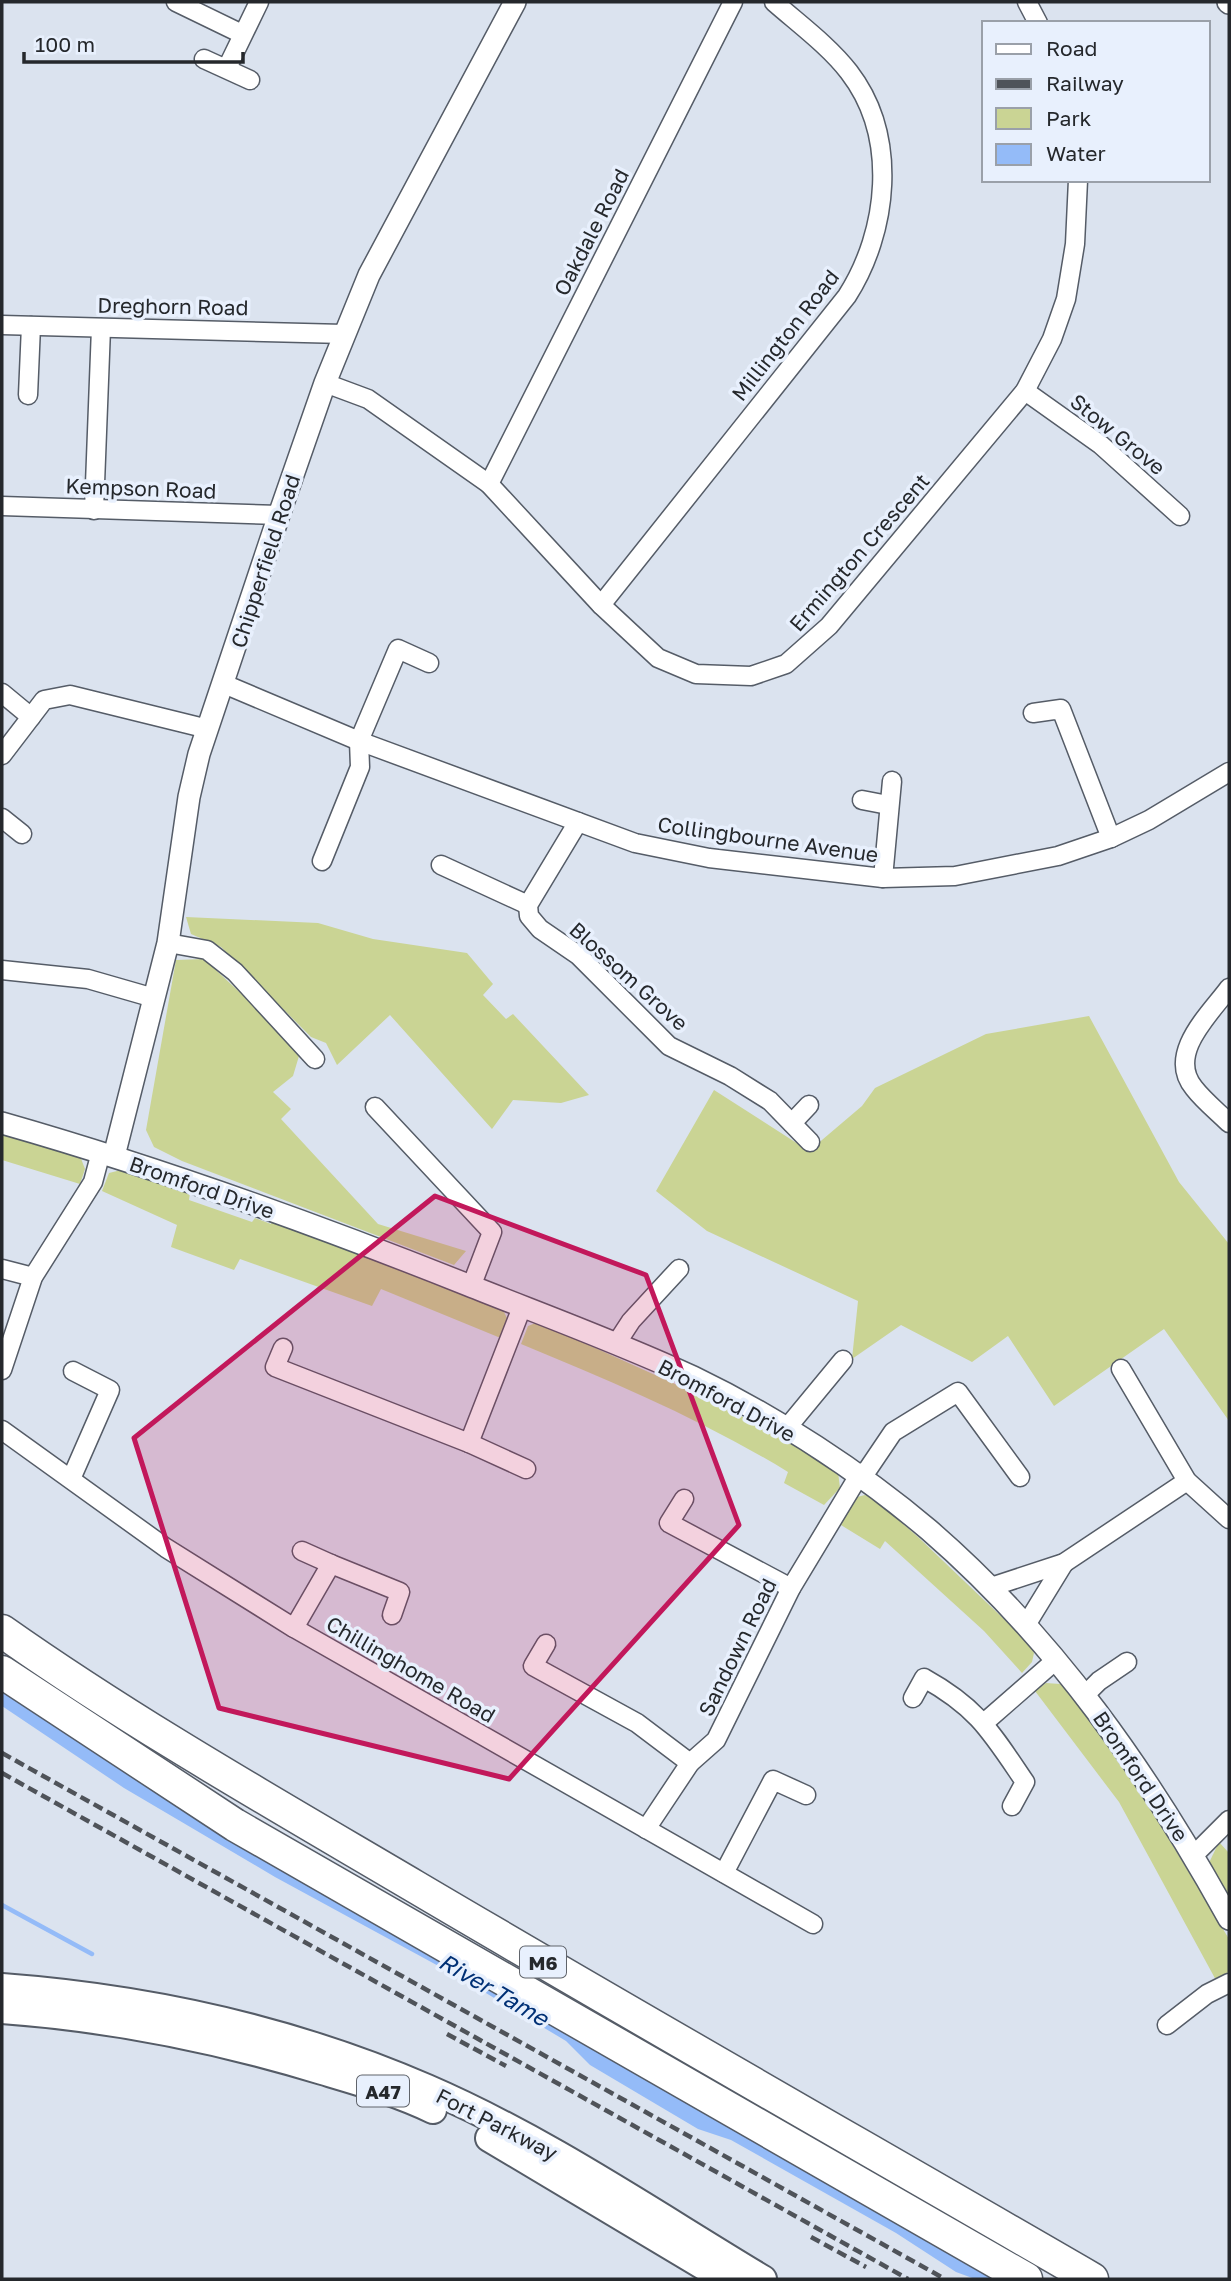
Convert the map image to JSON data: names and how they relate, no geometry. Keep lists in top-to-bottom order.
{
  "streets": {
    "highway": ["M6"],
    "main road": ["A47", "Fort Parkway"],
    "street": [
      "Oakdale Road",
      "Dreghorn Road",
      "Millington Road",
      "Stow Grove",
      "Kempson Road",
      "Ermington Crescent",
      "Chipperfield Road",
      "Collingbourne Avenue",
      "Blossom Grove",
      "Bromford Drive",
      "Sandown Road",
      "Chillinghome Road"
    ]
  },
  "crossings": [
    ["Oakdale Road", "Ermington Crescent"],
    ["Dreghorn Road", "Chipperfield Road"],
    ["Millington Road", "Ermington Crescent"],
    ["Stow Grove", "Ermington Crescent"],
    ["Kempson Road", "Chipperfield Road"],
    ["Ermington Crescent", "Chipperfield Road"],
    ["Chipperfield Road", "Collingbourne Avenue"],
    ["Chipperfield Road", "Bromford Drive"],
    ["Bromford Drive", "Sandown Road"],
    ["Sandown Road", "Chillinghome Road"]
  ],
  "water": ["River Tame"],
  "legend": [
    "Road",
    "Railway",
    "Park",
    "Water"
  ],
  "scale_bar": "100 m"
}
